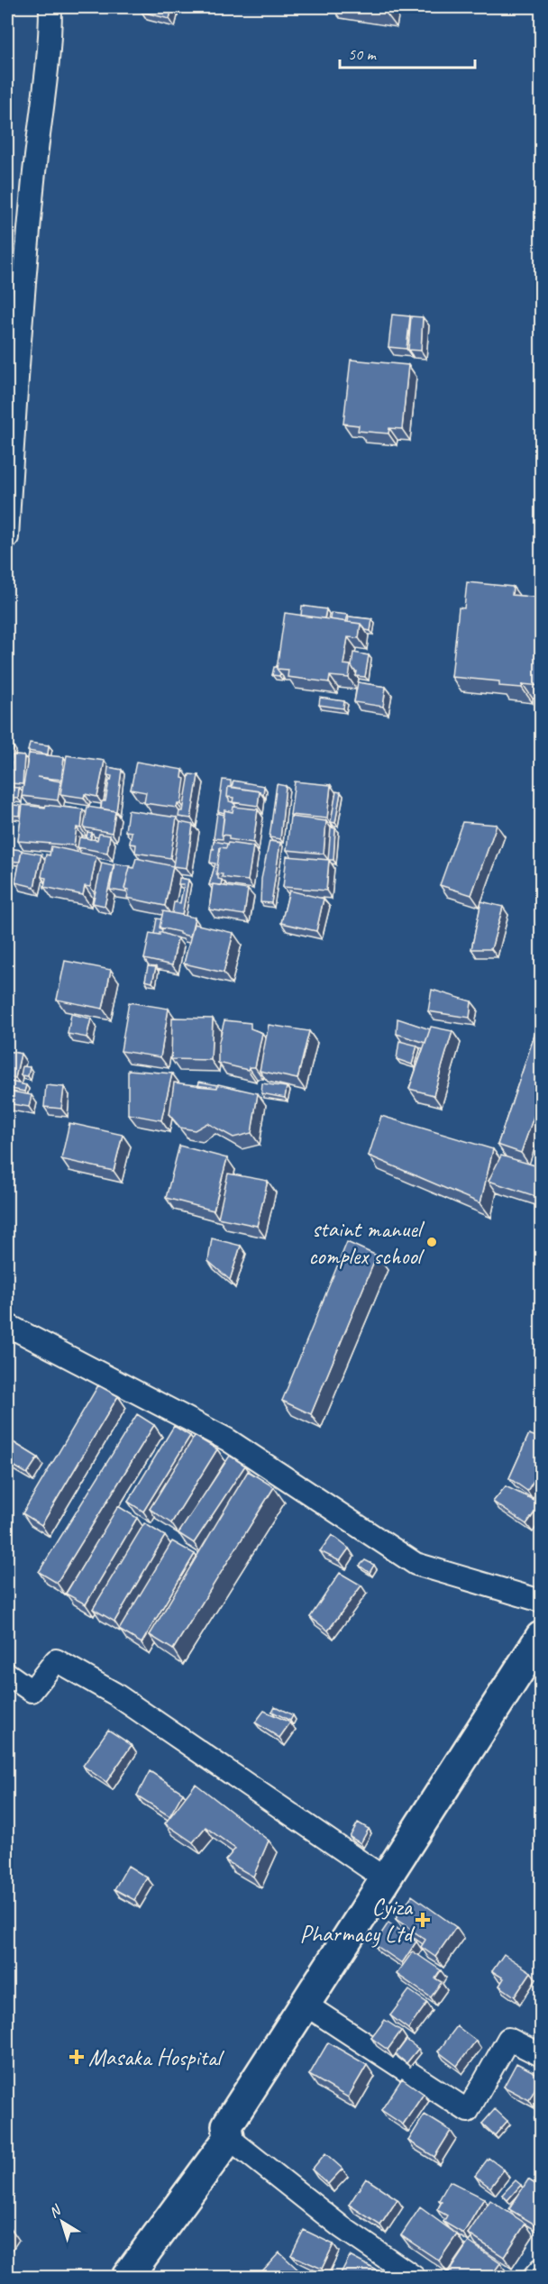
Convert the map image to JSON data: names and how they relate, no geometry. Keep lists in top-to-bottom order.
{
  "places": {
    "other": ["staint manuel complex school"],
    "health": ["Cyiza Pharmacy Ltd", "Masaka Hospital"]
  },
  "scale_bar": "50 m",
  "north": "top left"
}
